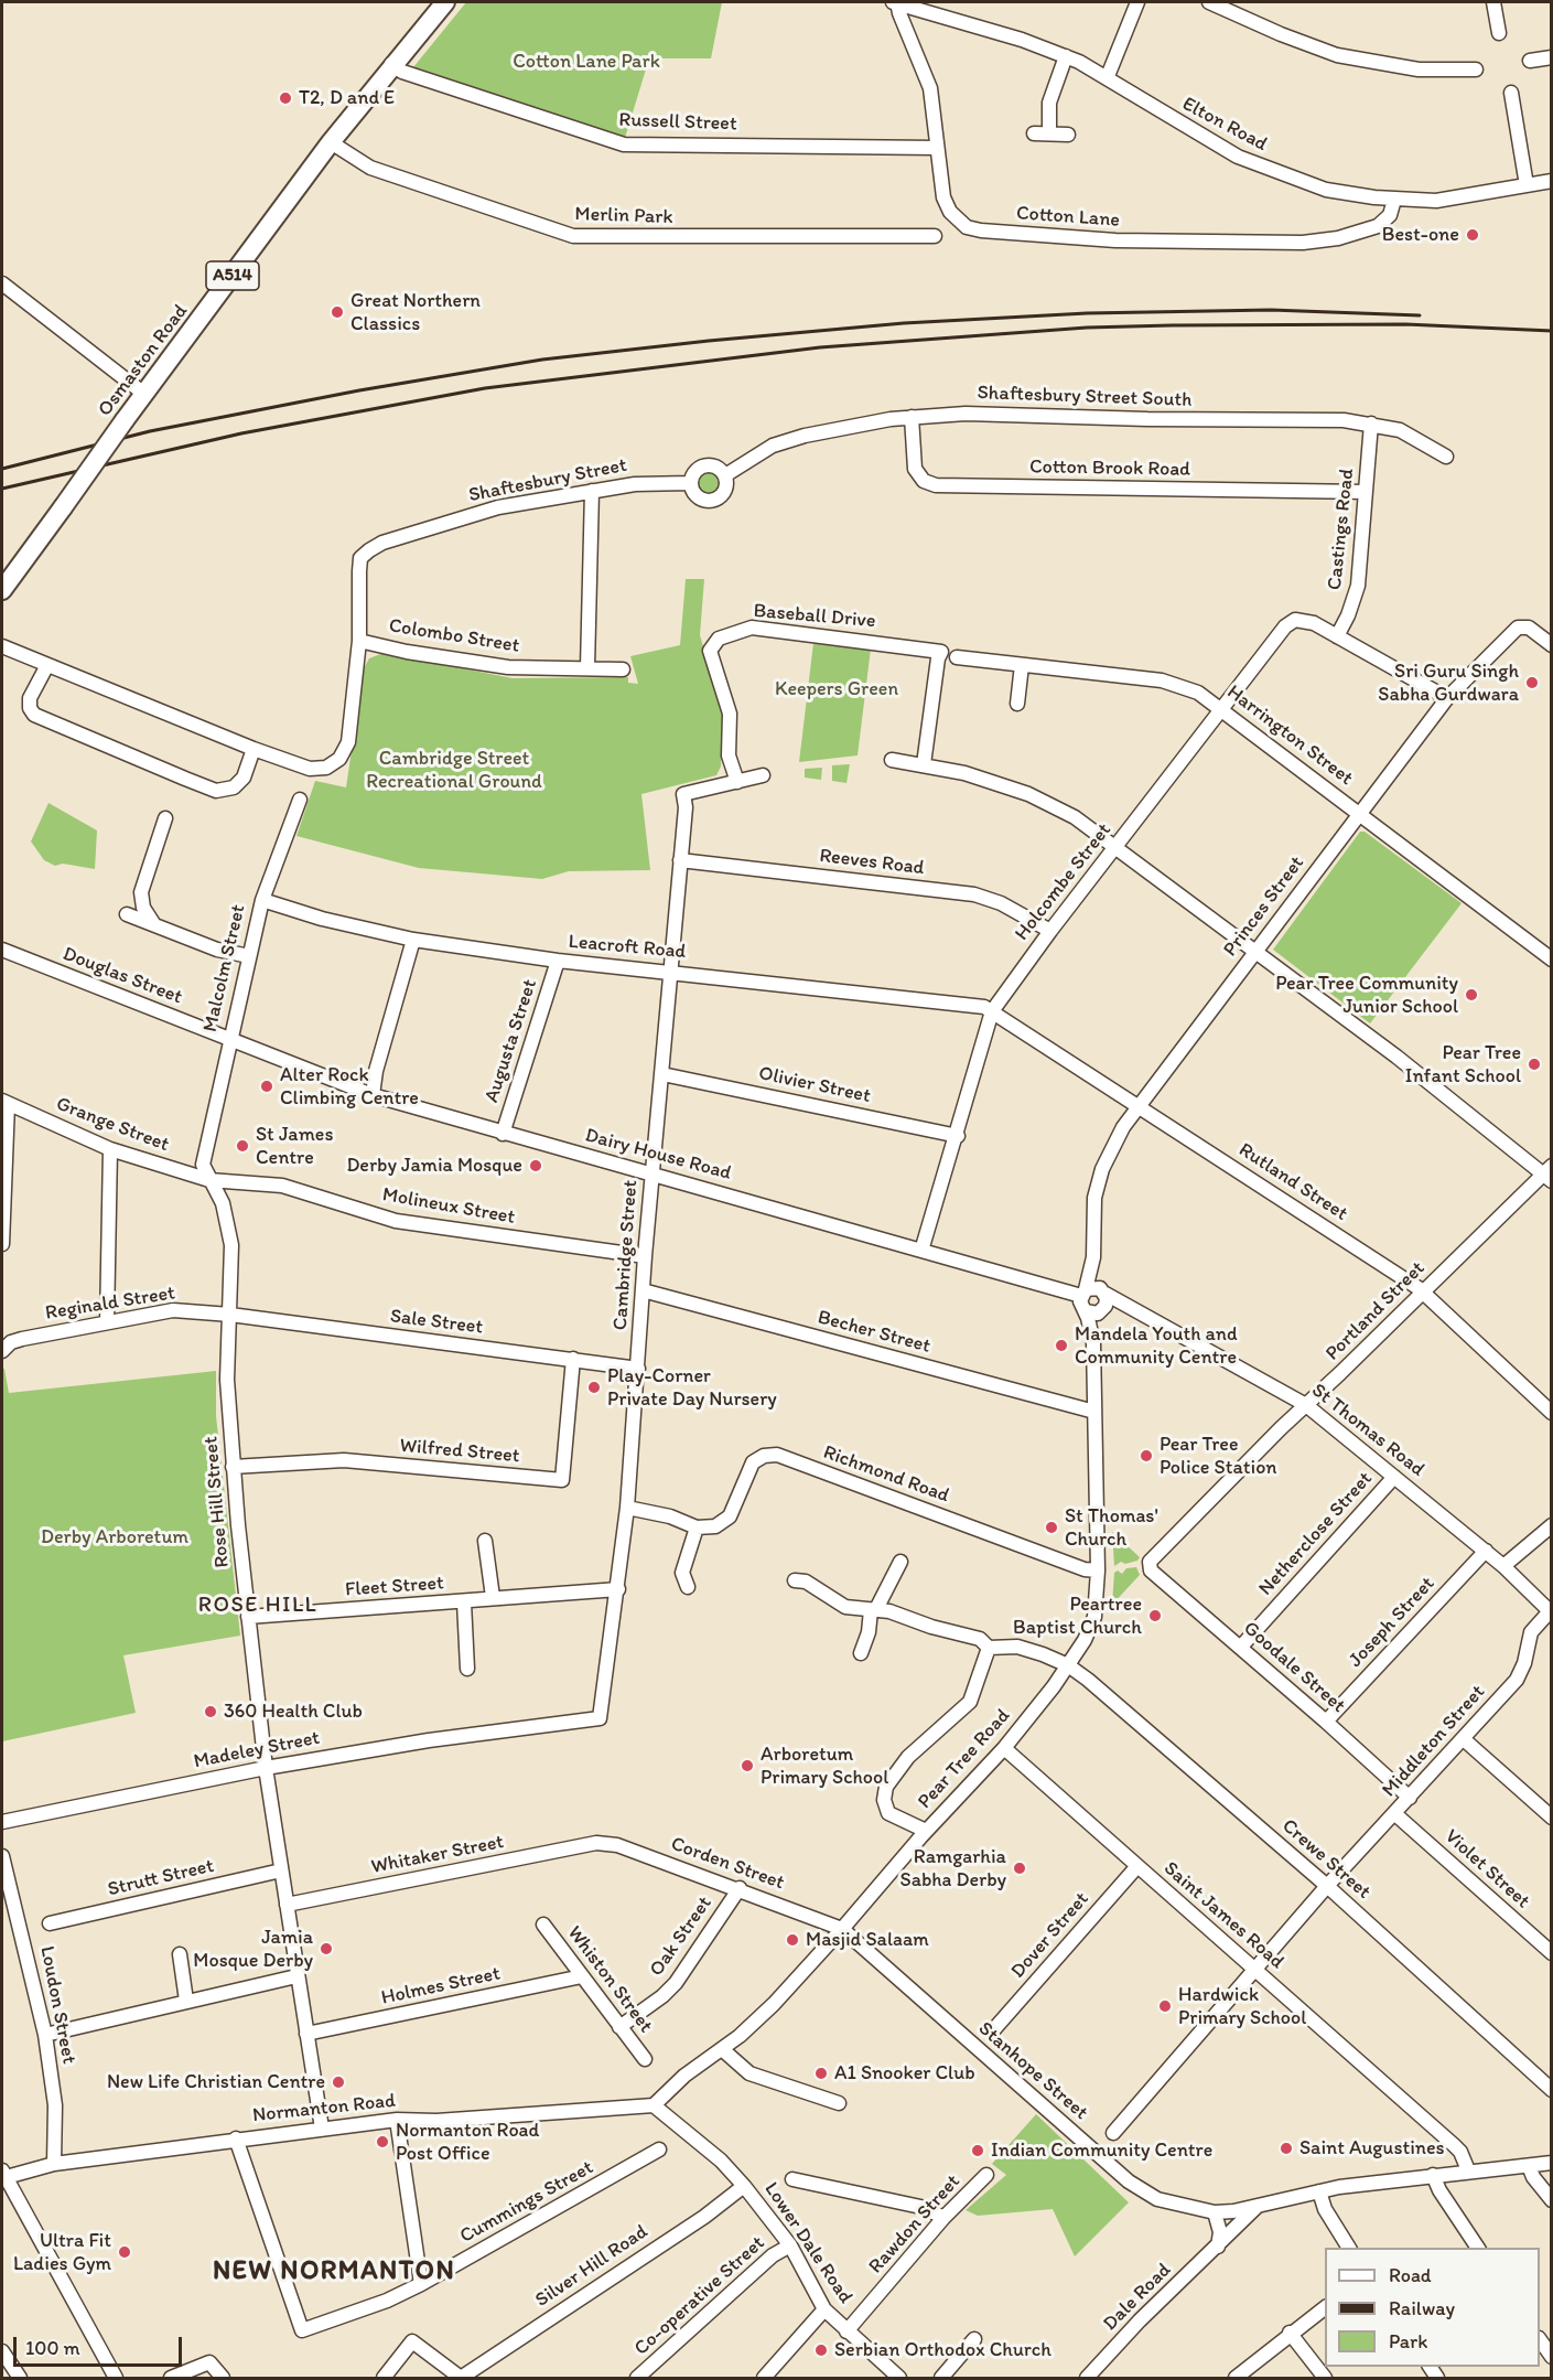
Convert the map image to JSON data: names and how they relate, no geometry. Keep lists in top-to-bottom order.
{
  "streets": {
    "main road": ["A514", "Osmaston Road"],
    "street": [
      "Russell Street",
      "Elton Road",
      "Merlin Park",
      "Cotton Lane",
      "Shaftesbury Street South",
      "Cotton Brook Road",
      "Shaftesbury Street",
      "Castings Road",
      "Baseball Drive",
      "Colombo Street",
      "Harrington Street",
      "Reeves Road",
      "Holcombe Street",
      "Princes Street",
      "Leacroft Road",
      "Malcolm Street",
      "Douglas Street",
      "Augusta Street",
      "Olivier Street",
      "Grange Street",
      "Dairy House Road",
      "Rutland Street",
      "Molineux Street",
      "Cambridge Street",
      "Reginald Street",
      "Portland Street",
      "Sale Street",
      "Becher Street",
      "St Thomas Road",
      "Wilfred Street",
      "Richmond Road",
      "Rose Hill Street",
      "Netherclose Street",
      "Fleet Street",
      "Joseph Street",
      "Goodale Street",
      "Middleton Street",
      "Madeley Street",
      "Pear Tree Road",
      "Whitaker Street",
      "Crewe Street",
      "Corden Street",
      "Violet Street",
      "Strutt Street",
      "Saint James Road",
      "Dover Street",
      "Oak Street",
      "Whiston Street",
      "Holmes Street",
      "Loudon Street",
      "Stanhope Street",
      "Normanton Road",
      "Cummings Street",
      "Rawdon Street",
      "Lower Dale Road",
      "Silver Hill Road",
      "Co-operative Street",
      "Dale Road"
    ]
  },
  "crossings": [
    ["Russell Street", "Cotton Lane"],
    ["Russell Street", "Osmaston Road"],
    ["Elton Road", "Cotton Lane"],
    ["Merlin Park", "Osmaston Road"],
    ["Shaftesbury Street South", "Cotton Brook Road"],
    ["Shaftesbury Street South", "Shaftesbury Street"],
    ["Shaftesbury Street South", "Castings Road"],
    ["Cotton Brook Road", "Castings Road"],
    ["Shaftesbury Street", "Colombo Street"],
    ["Castings Road", "Holcombe Street"],
    ["Baseball Drive", "Cambridge Street"],
    ["Harrington Street", "Holcombe Street"],
    ["Harrington Street", "Princes Street"],
    ["Reeves Road", "Holcombe Street"],
    ["Reeves Road", "Cambridge Street"],
    ["Holcombe Street", "Princes Street"],
    ["Holcombe Street", "Leacroft Road"],
    ["Holcombe Street", "Olivier Street"],
    ["Holcombe Street", "Dairy House Road"],
    ["Holcombe Street", "Rutland Street"],
    ["Princes Street", "Dairy House Road"],
    ["Princes Street", "Rutland Street"],
    ["Princes Street", "St Thomas Road"],
    ["Princes Street", "Pear Tree Road"],
    ["Leacroft Road", "Malcolm Street"],
    ["Leacroft Road", "Augusta Street"],
    ["Leacroft Road", "Rutland Street"],
    ["Leacroft Road", "Cambridge Street"],
    ["Malcolm Street", "Douglas Street"],
    ["Malcolm Street", "Dairy House Road"],
    ["Malcolm Street", "Rose Hill Street"],
    ["Douglas Street", "Dairy House Road"],
    ["Augusta Street", "Dairy House Road"],
    ["Olivier Street", "Cambridge Street"],
    ["Grange Street", "Molineux Street"],
    ["Grange Street", "Rose Hill Street"],
    ["Dairy House Road", "Cambridge Street"],
    ["Dairy House Road", "St Thomas Road"],
    ["Dairy House Road", "Pear Tree Road"],
    ["Rutland Street", "Portland Street"],
    ["Molineux Street", "Cambridge Street"],
    ["Molineux Street", "Rose Hill Street"],
    ["Cambridge Street", "Sale Street"],
    ["Cambridge Street", "Becher Street"],
    ["Cambridge Street", "Fleet Street"],
    ["Cambridge Street", "Madeley Street"],
    ["Reginald Street", "Sale Street"],
    ["Reginald Street", "Rose Hill Street"],
    ["Portland Street", "St Thomas Road"],
    ["Portland Street", "Goodale Street"],
    ["Sale Street", "Wilfred Street"],
    ["Sale Street", "Rose Hill Street"],
    ["Becher Street", "Pear Tree Road"],
    ["St Thomas Road", "Netherclose Street"],
    ["St Thomas Road", "Joseph Street"],
    ["St Thomas Road", "Middleton Street"],
    ["St Thomas Road", "Pear Tree Road"],
    ["Wilfred Street", "Rose Hill Street"],
    ["Richmond Road", "Pear Tree Road"],
    ["Rose Hill Street", "Fleet Street"],
    ["Rose Hill Street", "Madeley Street"],
    ["Rose Hill Street", "Whitaker Street"],
    ["Rose Hill Street", "Strutt Street"],
    ["Rose Hill Street", "Holmes Street"],
    ["Rose Hill Street", "Normanton Road"],
    ["Netherclose Street", "Goodale Street"],
    ["Joseph Street", "Goodale Street"],
    ["Goodale Street", "Middleton Street"],
    ["Middleton Street", "Crewe Street"],
    ["Middleton Street", "Violet Street"],
    ["Middleton Street", "Saint James Road"],
    ["Pear Tree Road", "Crewe Street"],
    ["Pear Tree Road", "Corden Street"],
    ["Pear Tree Road", "Saint James Road"],
    ["Pear Tree Road", "Stanhope Street"],
    ["Pear Tree Road", "Normanton Road"],
    ["Pear Tree Road", "Lower Dale Road"],
    ["Whitaker Street", "Corden Street"],
    ["Corden Street", "Oak Street"],
    ["Corden Street", "Stanhope Street"],
    ["Saint James Road", "Dover Street"],
    ["Oak Street", "Whiston Street"],
    ["Whiston Street", "Holmes Street"],
    ["Loudon Street", "Normanton Road"],
    ["Normanton Road", "Cummings Street"],
    ["Normanton Road", "Lower Dale Road"],
    ["Rawdon Street", "Lower Dale Road"],
    ["Lower Dale Road", "Silver Hill Road"],
    ["Lower Dale Road", "Co-operative Street"]
  ],
  "districts": ["ROSE HILL", "NEW NORMANTON"],
  "parks": [
    "Cotton Lane Park",
    "Keepers Green",
    "Cambridge Street Recreational Ground",
    "Derby Arboretum"
  ],
  "places": [
    "T2, D and E",
    "Best-one",
    "Great Northern Classics",
    "Sri Guru Singh Sabha Gurdwara",
    "Pear Tree Community Junior School",
    "Pear Tree Infant School",
    "Alter Rock Climbing Centre",
    "St James Centre",
    "Derby Jamia Mosque",
    "Mandela Youth and Community Centre",
    "Play-Corner Private Day Nursery",
    "Pear Tree Police Station",
    "St Thomas' Church",
    "Peartree Baptist Church",
    "360 Health Club",
    "Arboretum Primary School",
    "Ramgarhia Sabha Derby",
    "Masjid Salaam",
    "Jamia Mosque Derby",
    "Hardwick Primary School",
    "A1 Snooker Club",
    "New Life Christian Centre",
    "Normanton Road Post Office",
    "Saint Augustines",
    "Indian Community Centre",
    "Ultra Fit Ladies Gym",
    "Serbian Orthodox Church"
  ],
  "legend": ["Road", "Railway", "Park"],
  "scale_bar": "100 m"
}
